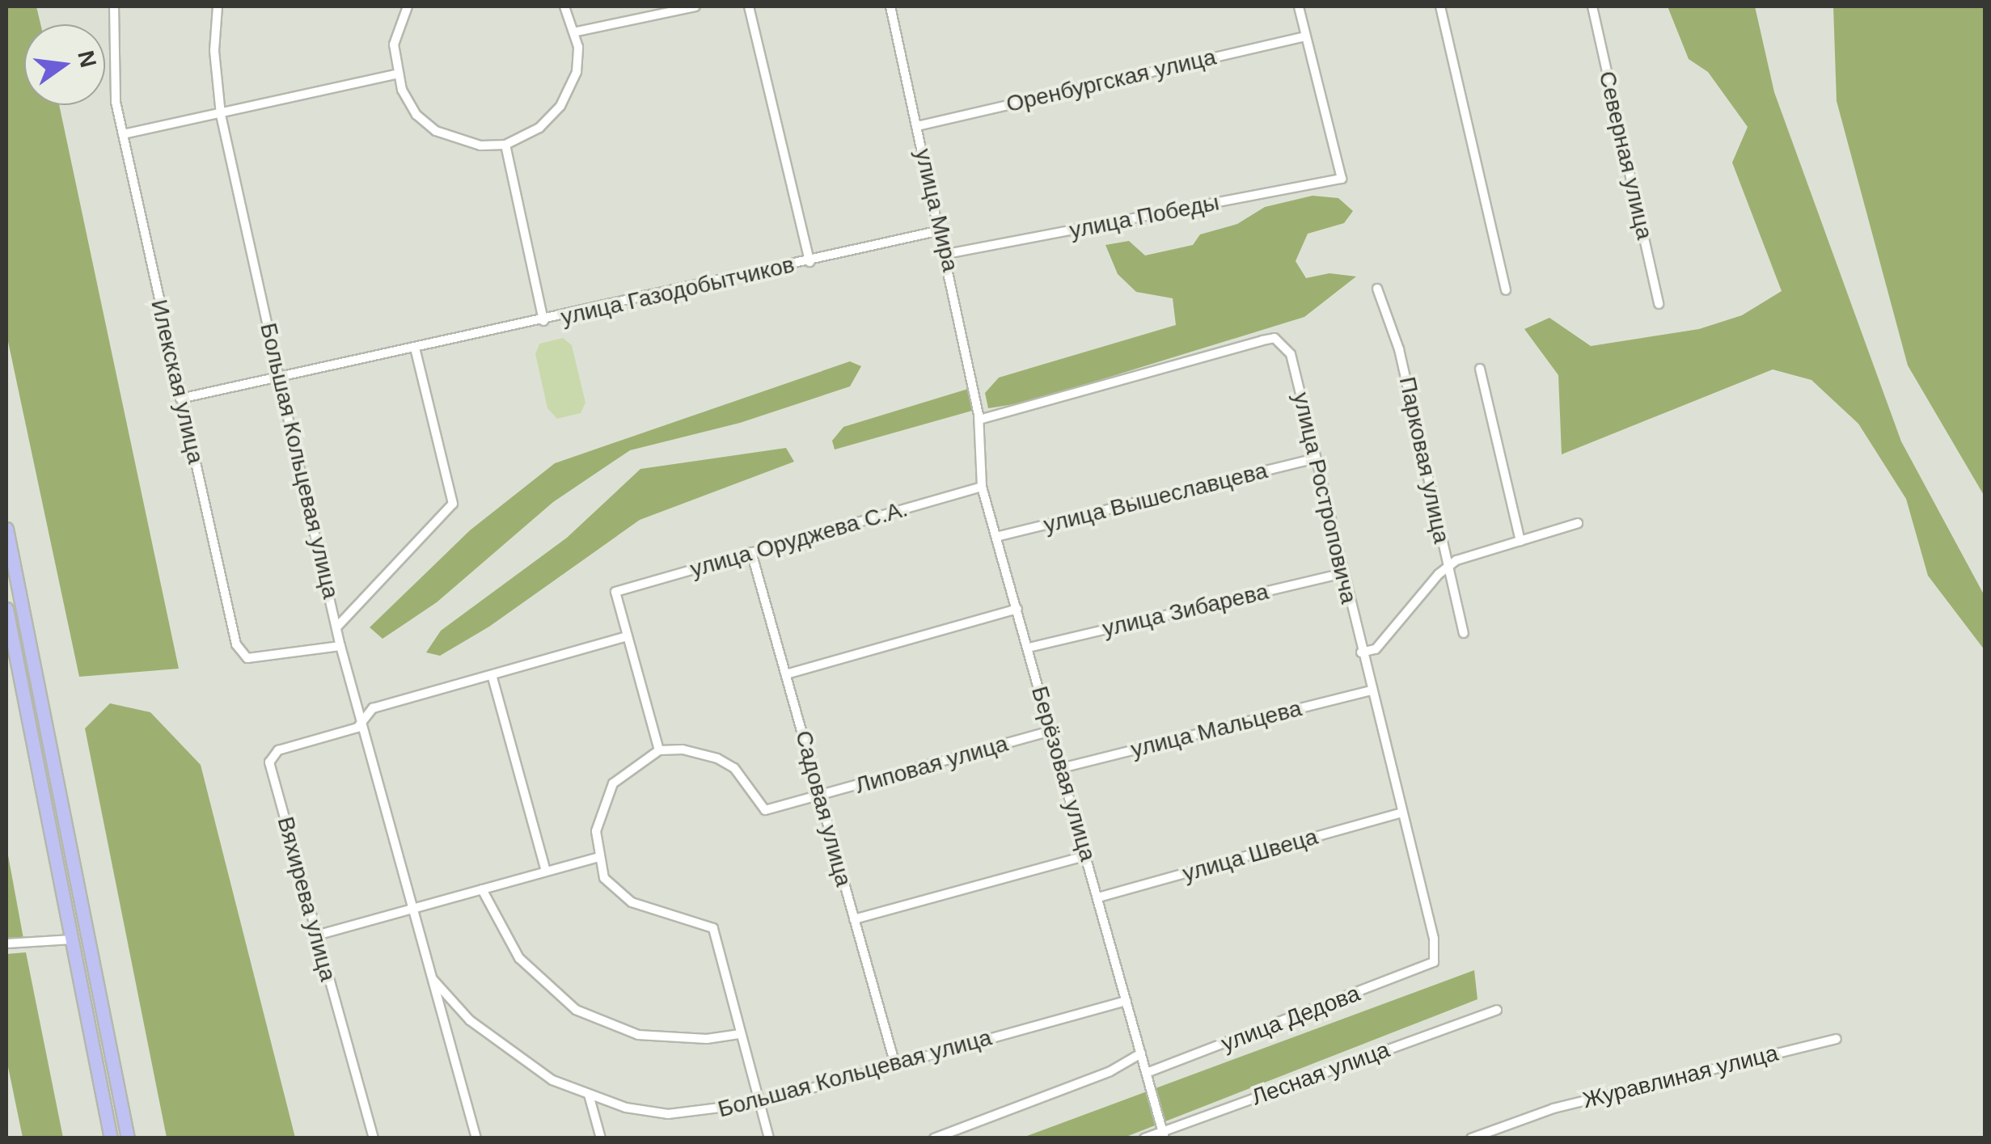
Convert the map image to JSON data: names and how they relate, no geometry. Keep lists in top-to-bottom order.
{
  "streets": {
    "street": [
      "Оренбургская улица",
      "Северная улица",
      "улица Мира",
      "улица Победы",
      "улица Газодобытчиков",
      "Илекская улица",
      "Парковая улица",
      "Большая Кольцевая улица",
      "улица Вышеславцева",
      "улица Ростроповича",
      "улица Оруджева С.А.",
      "улица Зибарева",
      "улица Мальцева",
      "Липовая улица",
      "Берёзовая улица",
      "Садовая улица",
      "улица Швеца",
      "Вяхирева улица",
      "улица Дедова",
      "Лесная улица",
      "Журавлиная улица"
    ]
  },
  "crossings": [
    ["Оренбургская улица", "улица Мира"],
    ["Оренбургская улица", "улица Победы"],
    ["улица Мира", "улица Победы"],
    ["улица Мира", "улица Газодобытчиков"],
    ["улица Мира", "улица Ростроповича"],
    ["улица Мира", "Берёзовая улица"],
    ["улица Газодобытчиков", "Илекская улица"],
    ["улица Газодобытчиков", "Большая Кольцевая улица"],
    ["Илекская улица", "Большая Кольцевая улица"],
    ["Большая Кольцевая улица", "Берёзовая улица"],
    ["Большая Кольцевая улица", "Садовая улица"],
    ["Большая Кольцевая улица", "Вяхирева улица"],
    ["улица Вышеславцева", "улица Ростроповича"],
    ["улица Вышеславцева", "Берёзовая улица"],
    ["улица Ростроповича", "улица Зибарева"],
    ["улица Ростроповича", "улица Мальцева"],
    ["улица Ростроповича", "Берёзовая улица"],
    ["улица Ростроповича", "улица Швеца"],
    ["улица Ростроповича", "улица Дедова"],
    ["улица Оруджева С.А.", "Берёзовая улица"],
    ["улица Оруджева С.А.", "Садовая улица"],
    ["улица Зибарева", "Берёзовая улица"],
    ["улица Мальцева", "Берёзовая улица"],
    ["Липовая улица", "Берёзовая улица"],
    ["Липовая улица", "Садовая улица"],
    ["Берёзовая улица", "улица Швеца"],
    ["Берёзовая улица", "улица Дедова"],
    ["Берёзовая улица", "Лесная улица"]
  ],
  "north": "right"
}
